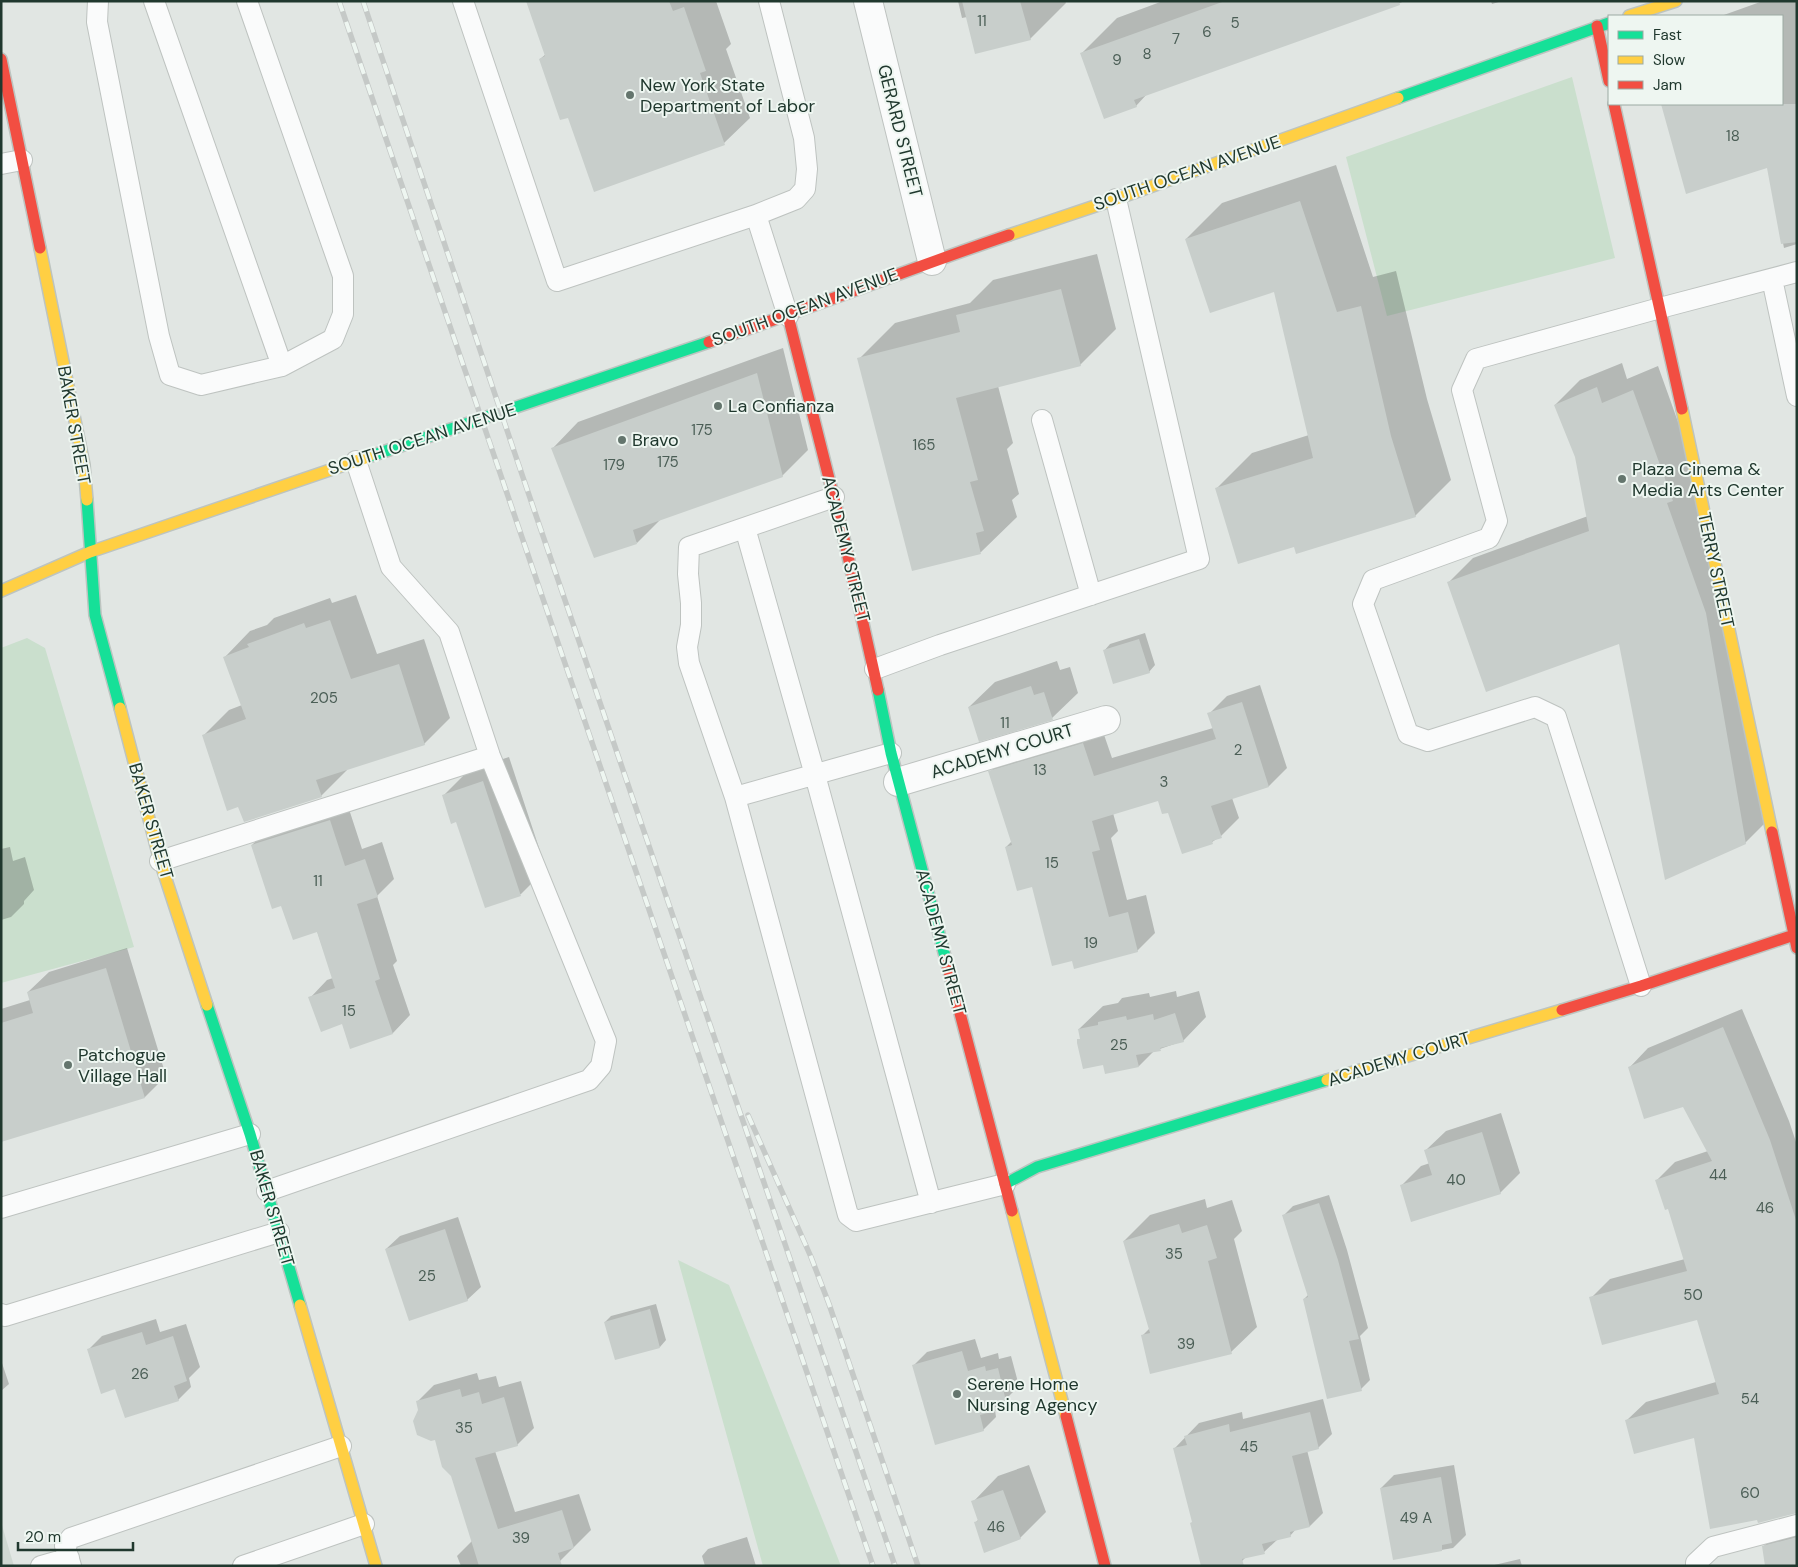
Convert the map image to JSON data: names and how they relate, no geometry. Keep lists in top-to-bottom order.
{
  "streets": {
    "street": [
      "GERARD STREET",
      "SOUTH OCEAN AVENUE",
      "BAKER STREET",
      "ACADEMY STREET",
      "TERRY STREET",
      "ACADEMY COURT"
    ]
  },
  "crossings": [
    ["GERARD STREET", "SOUTH OCEAN AVENUE"],
    ["SOUTH OCEAN AVENUE", "BAKER STREET"],
    ["SOUTH OCEAN AVENUE", "ACADEMY STREET"],
    ["ACADEMY STREET", "ACADEMY COURT"],
    ["TERRY STREET", "ACADEMY COURT"]
  ],
  "places": [
    "New York State Department of Labor",
    "La Confianza",
    "Bravo",
    "Plaza Cinema & Media Arts Center",
    "Patchogue Village Hall",
    "Serene Home Nursing Agency"
  ],
  "house_numbers": [
    "11",
    "5",
    "6",
    "7",
    "8",
    "9",
    "18",
    "175",
    "165",
    "175",
    "179",
    "205",
    "11",
    "2",
    "13",
    "3",
    "15",
    "11",
    "19",
    "15",
    "25",
    "44",
    "40",
    "46",
    "35",
    "25",
    "50",
    "39",
    "26",
    "54",
    "35",
    "45",
    "60",
    "49 A",
    "46",
    "39"
  ],
  "legend": ["Fast", "Slow", "Jam"],
  "scale_bar": "20 m"
}
